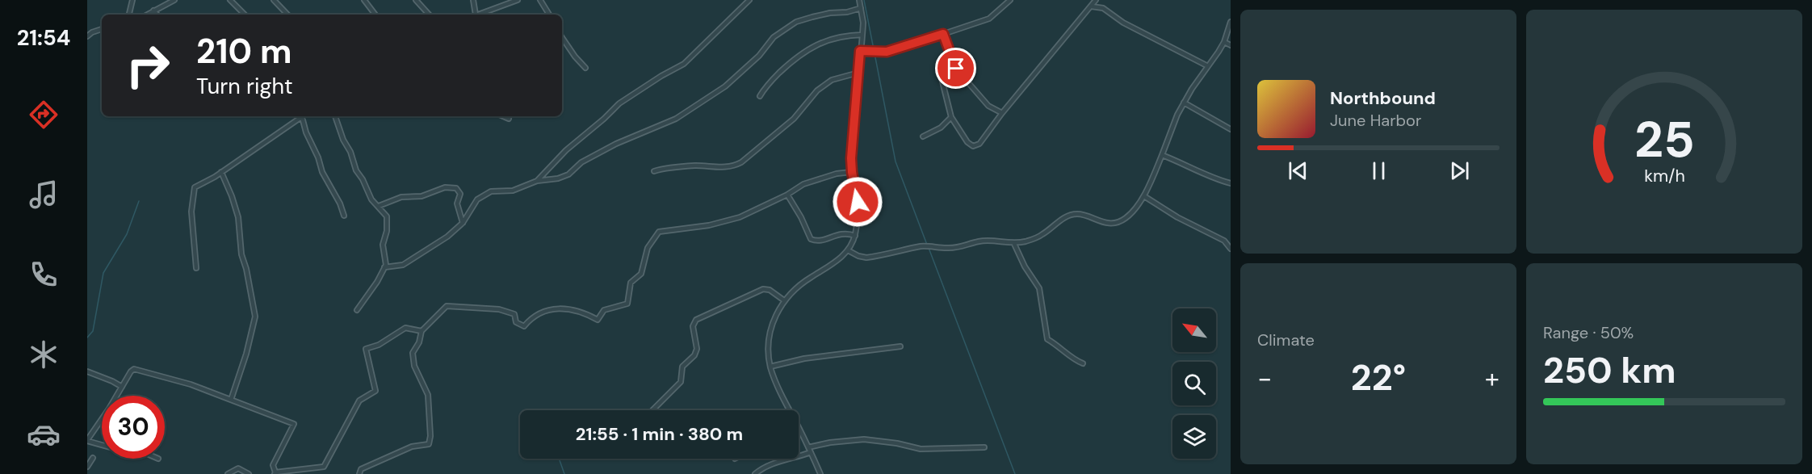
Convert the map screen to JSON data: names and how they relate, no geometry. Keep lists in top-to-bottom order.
{
  "north": "top left",
  "page": {
    "tabs": "21:54",
    "turn": ["210 m", "Turn right"],
    "song": ["Northbound", "June Harbor"],
    "tile": [
      "Climate",
      ["Range · 50%", "250 km"]
    ],
    "heat": ["−", "22°", "+"],
    "limit": "30",
    "trip": "21:55 · 1 min · 380 m",
    "gauge": ["25", "km/h"]
  }
}
